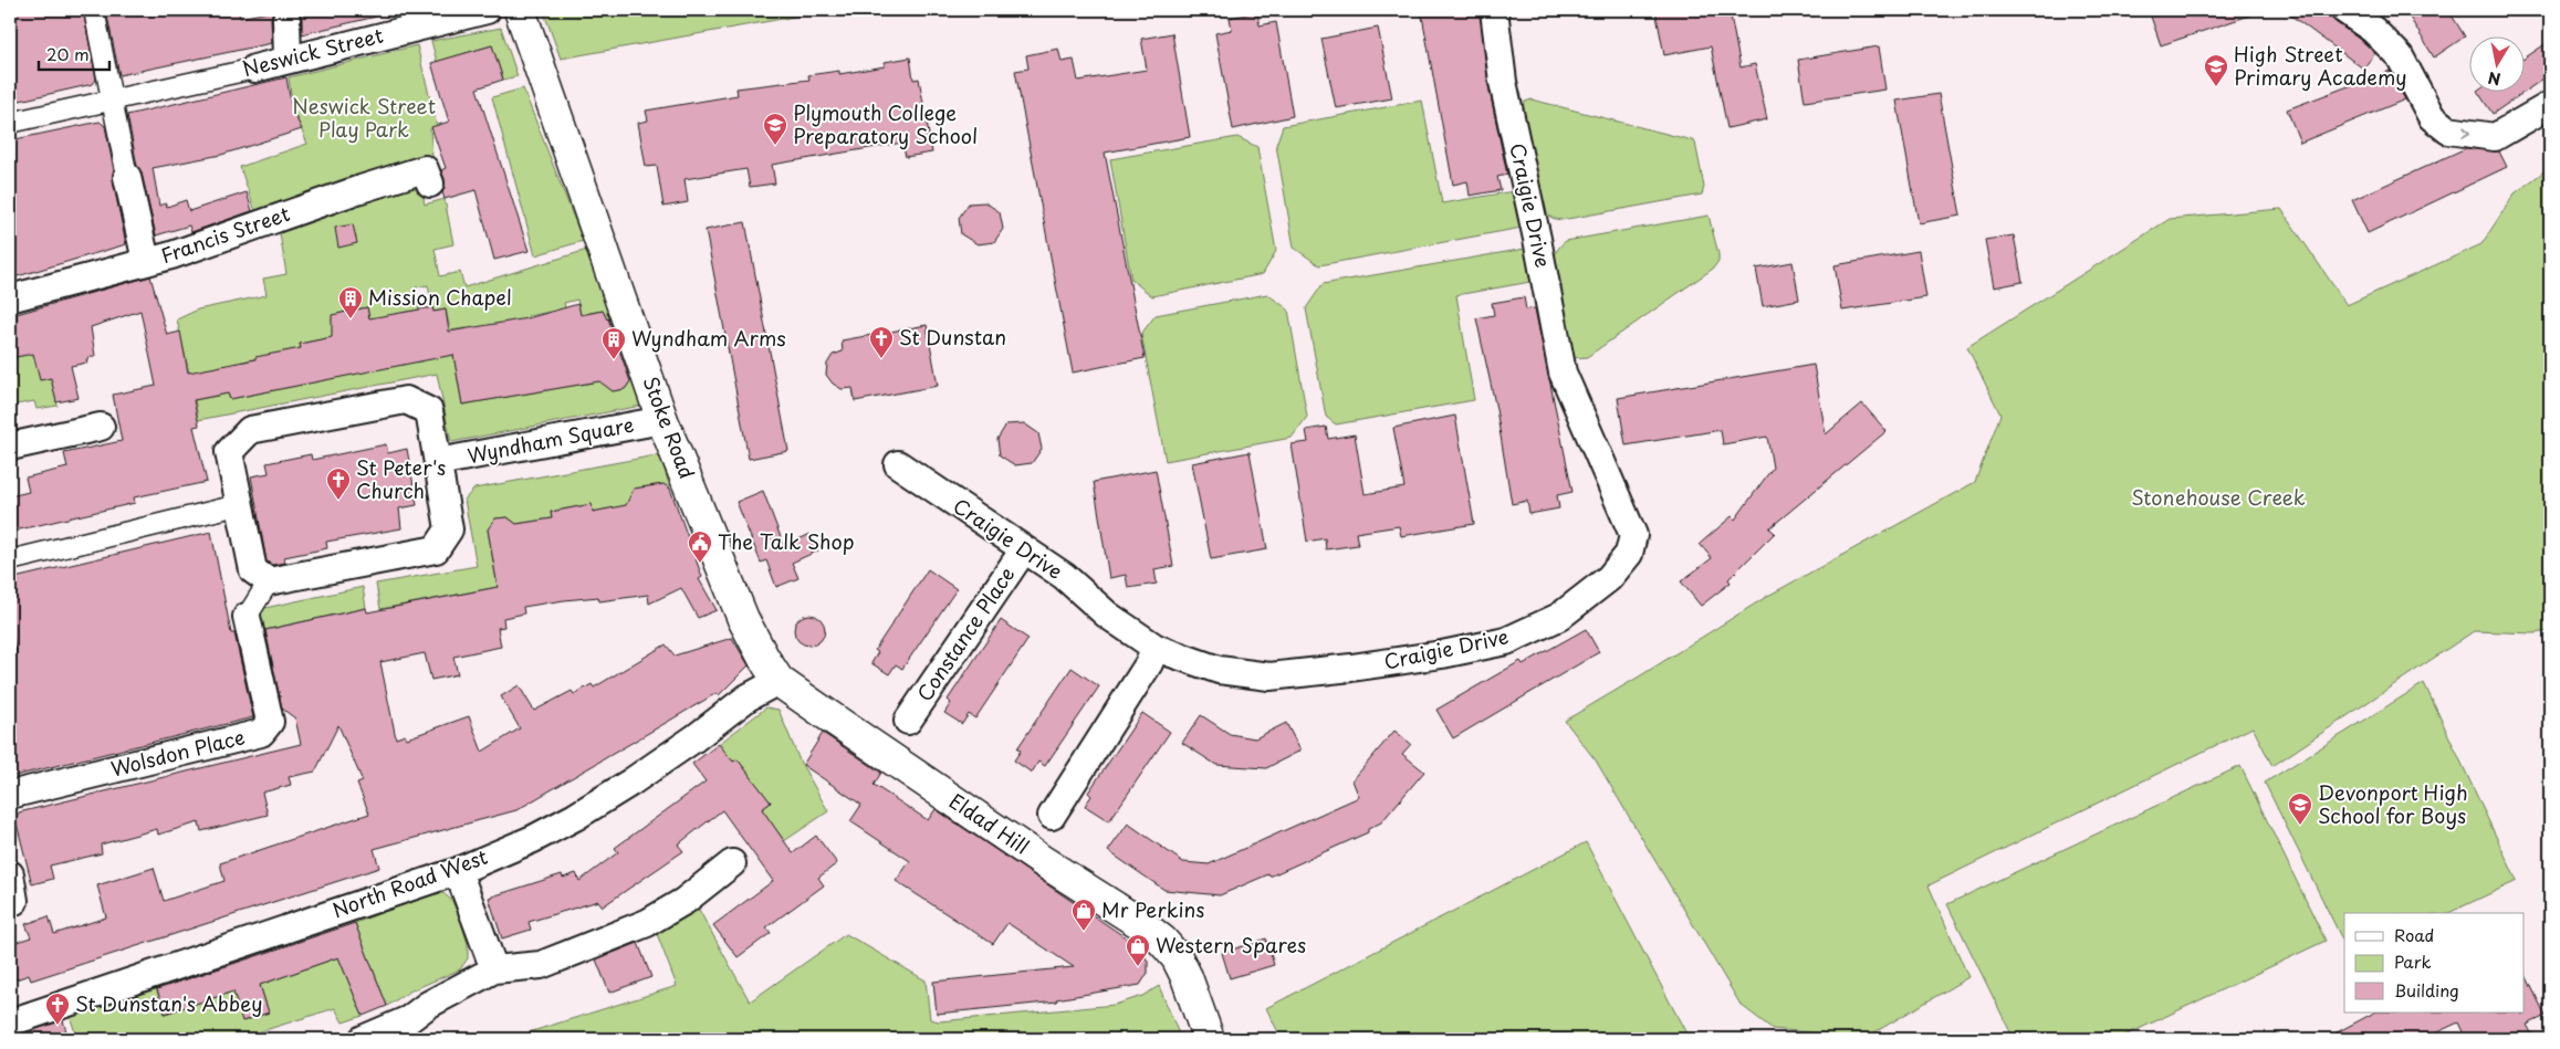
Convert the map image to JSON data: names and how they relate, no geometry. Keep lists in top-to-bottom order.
{
  "streets": {
    "street": [
      "Neswick Street",
      "Craigie Drive",
      "Francis Street",
      "Stoke Road",
      "Wyndham Square",
      "Constance Place",
      "Wolsdon Place",
      "Eldad Hill",
      "North Road West"
    ]
  },
  "crossings": [
    ["Craigie Drive", "Constance Place"],
    ["Stoke Road", "Wyndham Square"],
    ["Stoke Road", "Eldad Hill"],
    ["Stoke Road", "North Road West"],
    ["Eldad Hill", "North Road West"]
  ],
  "parks": ["Neswick Street Play Park", "Stonehouse Creek"],
  "places": {
    "school or university": ["High Street Primary Academy", "Plymouth College Preparatory School", "Devonport High School for Boys"],
    "building": ["Mission Chapel", "Wyndham Arms"],
    "church": ["St Dunstan", "St Peter's Church", "St Dunstan's Abbey"],
    "public building": ["The Talk Shop"],
    "shop": ["Mr Perkins", "Western Spares"]
  },
  "legend": ["Road", "Park", "Building"],
  "scale_bar": "20 m",
  "north": "bottom"
}
